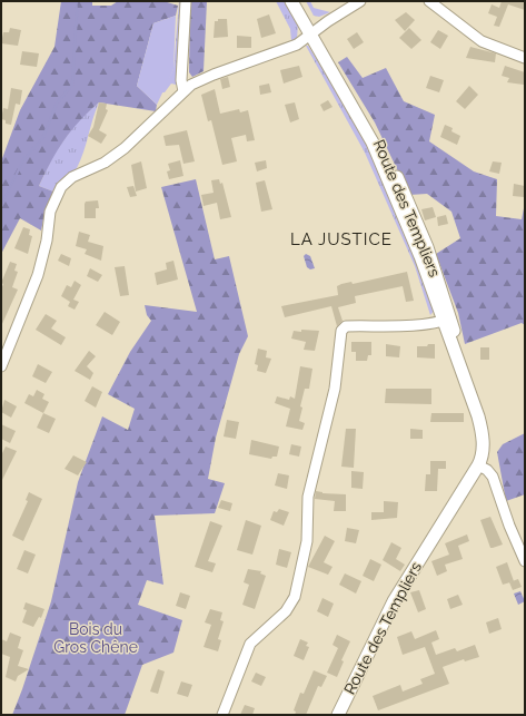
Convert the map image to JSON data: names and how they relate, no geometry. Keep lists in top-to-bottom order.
{
  "streets": {
    "main road": ["Route des Templiers"]
  },
  "districts": ["LA JUSTICE"],
  "parks": ["Bois du Gros Chêne"]
}
